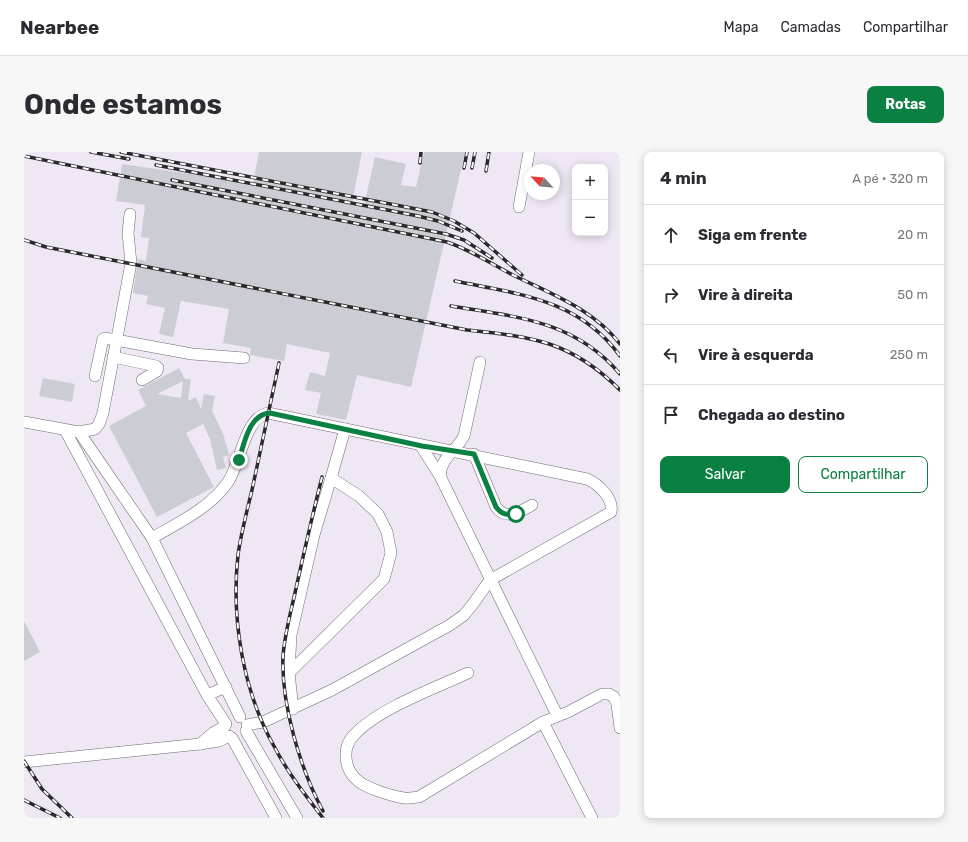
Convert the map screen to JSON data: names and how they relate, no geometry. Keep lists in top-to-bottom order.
{
  "north": "top left",
  "page": {
    "header": "Nearbee",
    "nav": ["Mapa", "Camadas", "Compartilhar"],
    "buttons": [
      "Rotas",
      ["Salvar", "Compartilhar"]
    ],
    "title": "Onde estamos",
    "heading": ["4 min", "A pé · 320 m"],
    "map_buttons": ["+", "−"],
    "list": [
      ["Siga em frente", "20 m"],
      ["Vire à direita", "50 m"],
      ["Vire à esquerda", "250 m"],
      "Chegada ao destino"
    ]
  }
}
